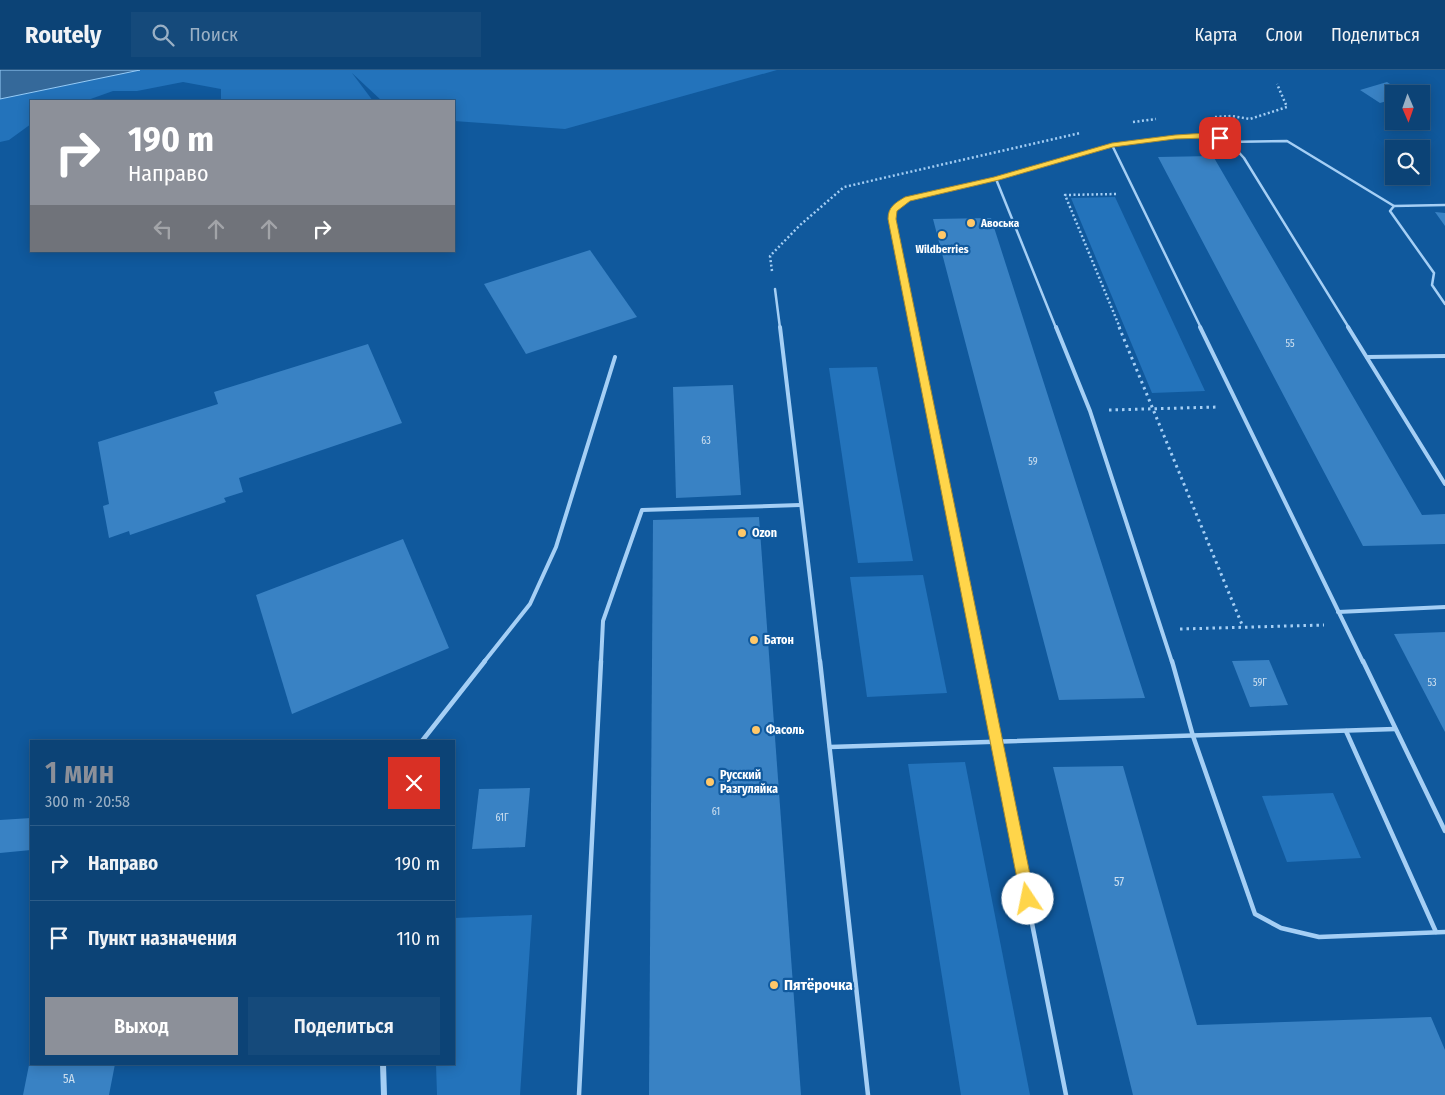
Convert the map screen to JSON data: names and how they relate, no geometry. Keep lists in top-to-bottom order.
{
  "places": [
    "Авоська",
    "Wildberries",
    "Ozon",
    "Батон",
    "Фасоль",
    "Русский Разгуляйка",
    "Пятёрочка"
  ],
  "house_numbers": [
    "55",
    "63",
    "59",
    "59Г",
    "53",
    "61",
    "61Г",
    "57",
    "5А"
  ],
  "north": "bottom",
  "page": {
    "header": "Routely",
    "search": "Поиск",
    "nav": ["Карта", "Слои", "Поделиться"],
    "turn": ["190 m", "Направо"],
    "heading": ["1 мин", "300 m · 20:58"],
    "list": [
      {
        "name": "Направо",
        "value": "190 m"
      },
      {
        "name": "Пункт назначения",
        "value": "110 m"
      }
    ],
    "buttons": ["Выход", "Поделиться"]
  }
}
